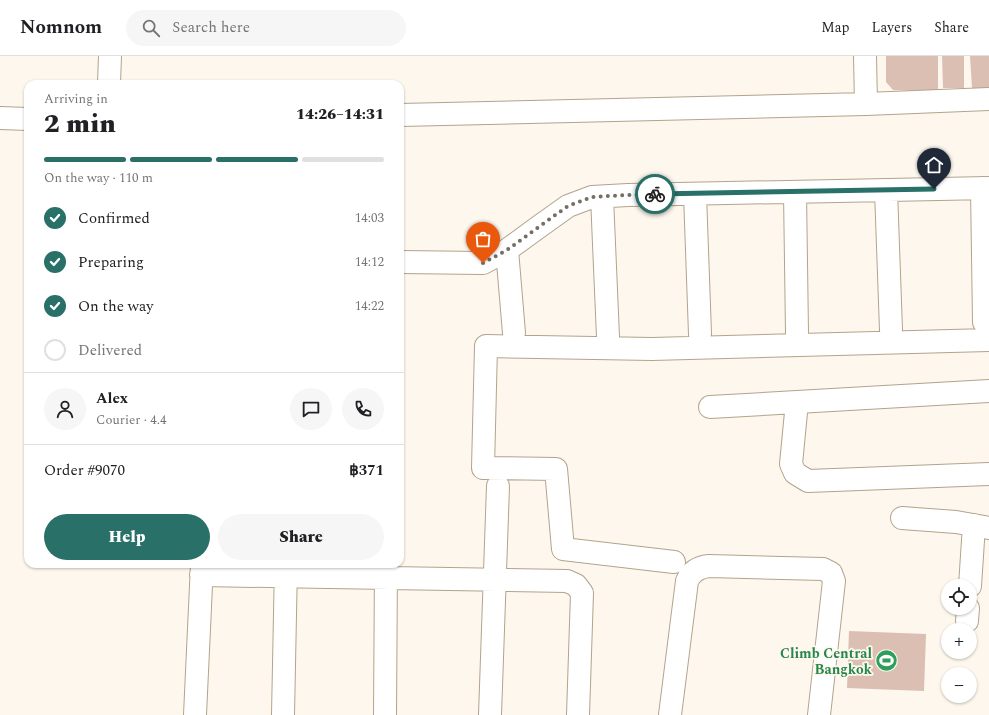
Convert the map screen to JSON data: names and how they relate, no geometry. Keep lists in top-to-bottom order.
{
  "places": {
    "sports": ["Climb Central Bangkok"]
  },
  "page": {
    "header": "Nomnom",
    "search": "Search here",
    "nav": ["Map", "Layers", "Share"],
    "heading": ["2 min", "Arriving in", "14:26–14:31"],
    "panel": [
      "Alex",
      "Courier · 4.4",
      "Order #9070",
      "฿371"
    ],
    "bar": "On the way · 110 m",
    "list": [
      ["Confirmed", "14:03"],
      ["Preparing", "14:12"],
      ["On the way", "14:22"],
      "Delivered"
    ],
    "buttons": ["Help", "Share"],
    "map_buttons": ["+", "−"]
  }
}
